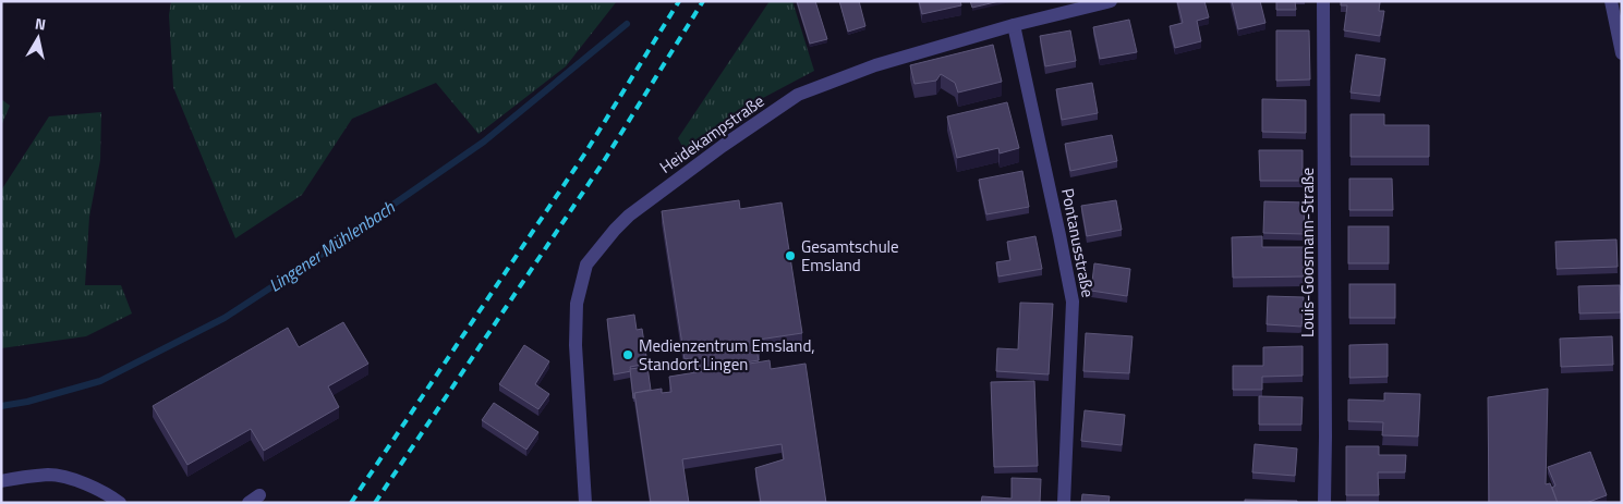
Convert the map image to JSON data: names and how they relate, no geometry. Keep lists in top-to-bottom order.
{
  "streets": {
    "street": ["Heidekampstraße", "Pontanusstraße", "Louis-Goosmann-Straße"]
  },
  "crossings": [
    ["Heidekampstraße", "Pontanusstraße"]
  ],
  "water": ["Lingener Mühlenbach"],
  "places": ["Gesamtschule Emsland", "Medienzentrum Emsland, Standort Lingen"],
  "north": "top"
}
